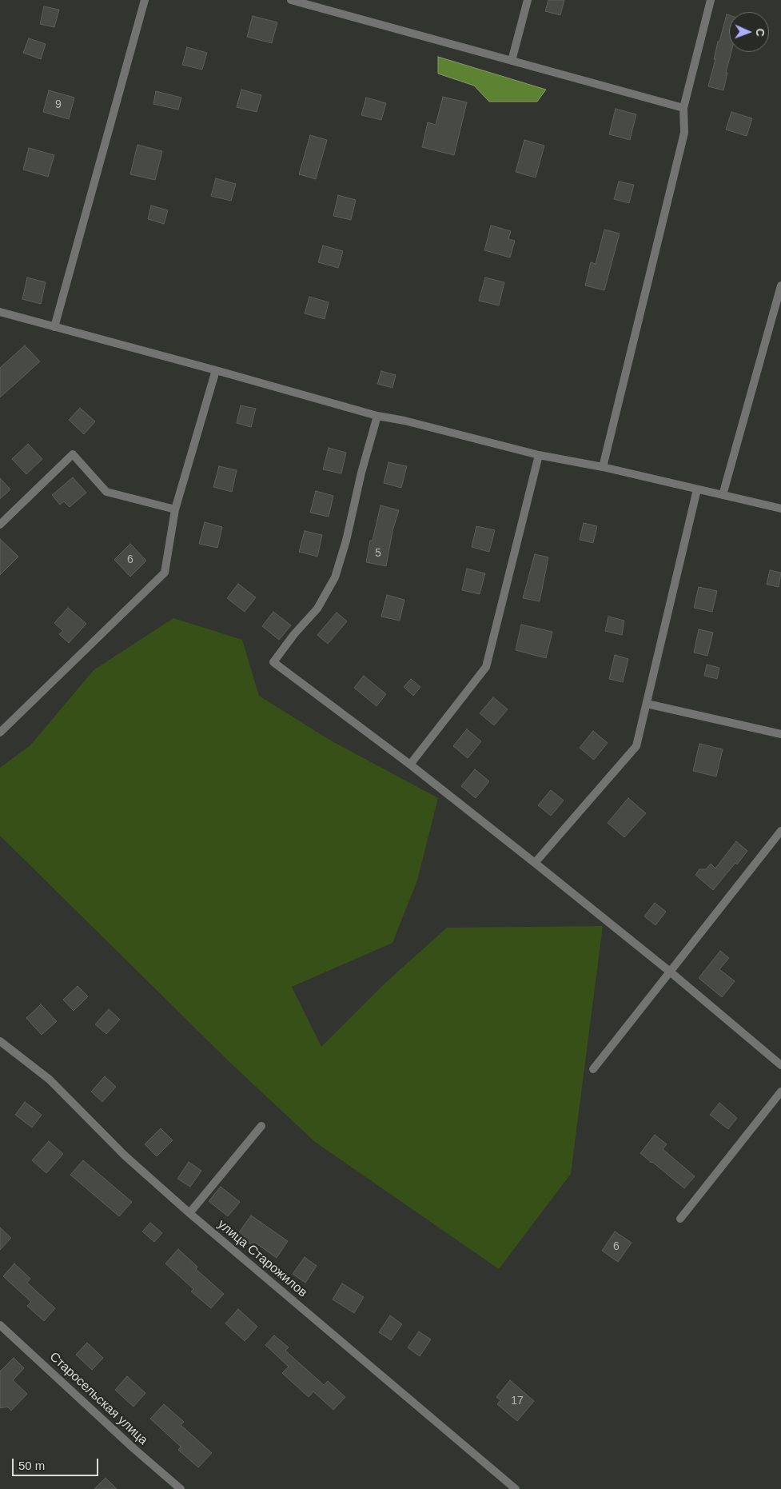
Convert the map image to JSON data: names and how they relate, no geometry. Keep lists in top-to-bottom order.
{
  "streets": {
    "street": ["улица Старожилов", "Старосельская улица"]
  },
  "house_numbers": [
    "9",
    "5",
    "6",
    "6",
    "17"
  ],
  "scale_bar": "50 m",
  "north": "right"
}
